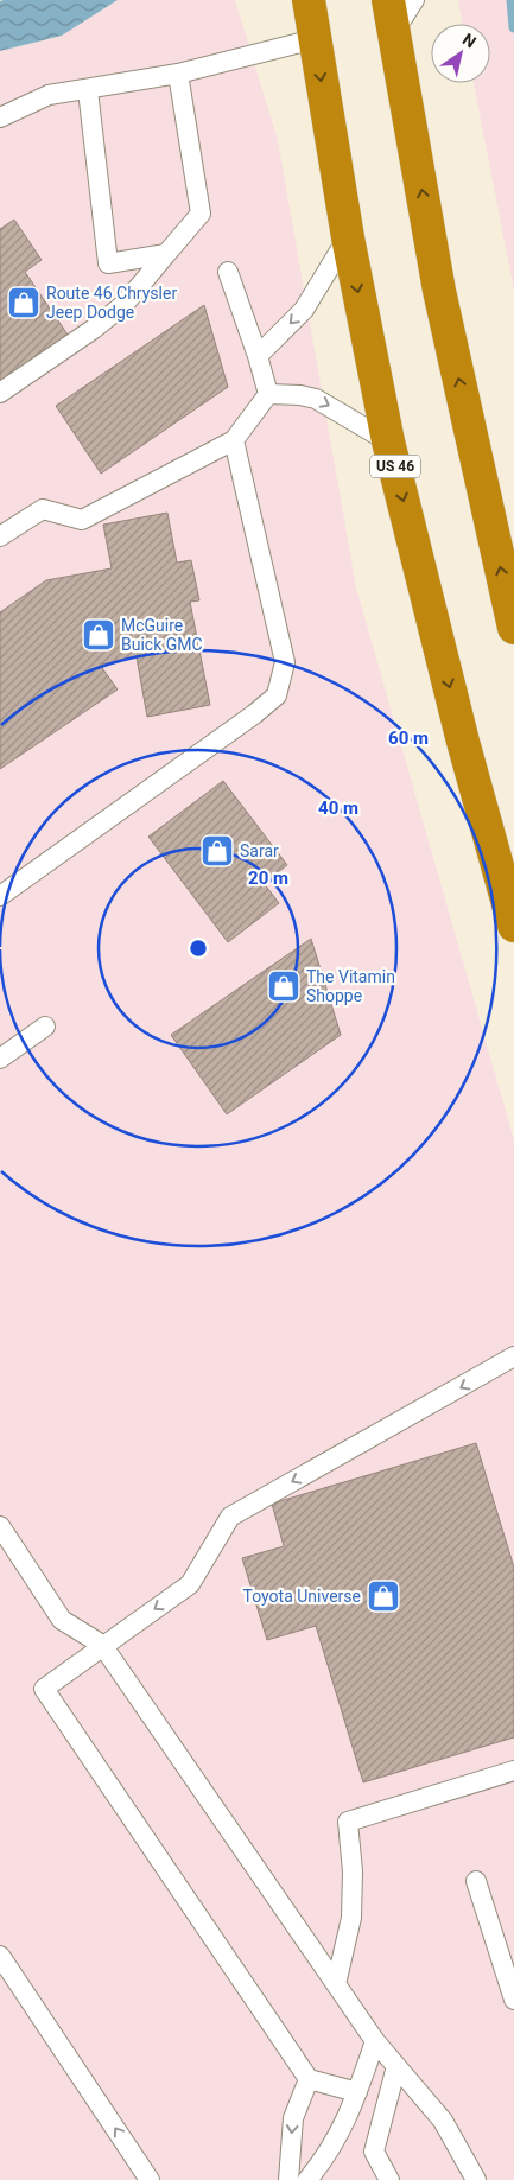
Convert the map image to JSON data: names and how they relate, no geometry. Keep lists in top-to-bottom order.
{
  "streets": {
    "highway": ["US 46"]
  },
  "places": {
    "shop": [
      "Route 46 Chrysler Jeep Dodge",
      "McGuire Buick GMC",
      "Sarar",
      "The Vitamin Shoppe",
      "Toyota Universe"
    ]
  },
  "north": "top right",
  "rings": ["60 m", "40 m", "20 m"]
}
